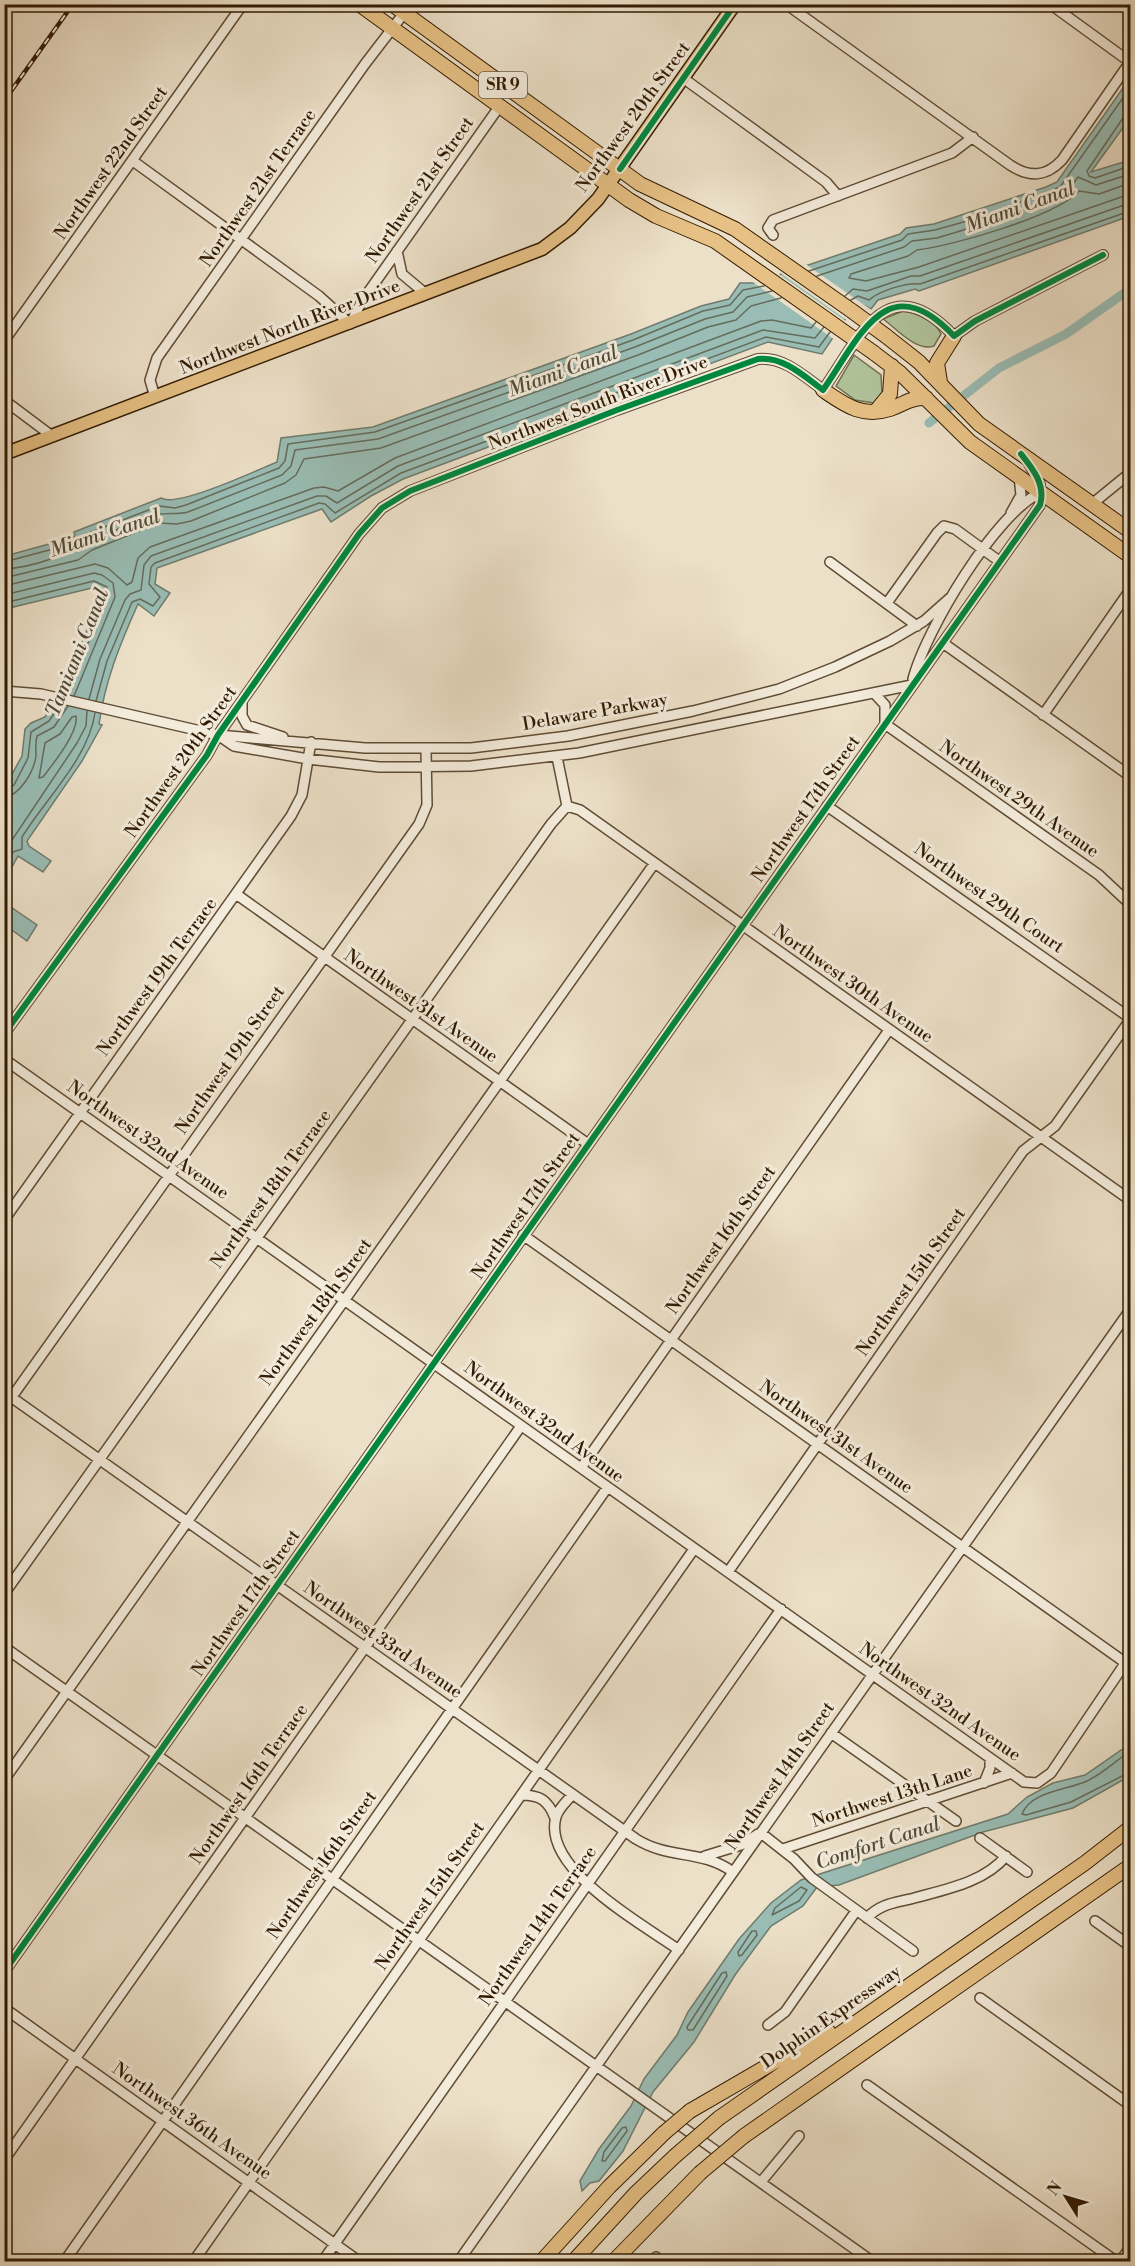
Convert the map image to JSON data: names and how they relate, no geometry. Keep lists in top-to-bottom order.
{
  "streets": {
    "highway": ["SR 9", "Dolphin Expressway"],
    "main road": ["Northwest 20th Street", "Northwest North River Drive"],
    "street": [
      "Northwest 22nd Street",
      "Northwest 21st Terrace",
      "Northwest 21st Street",
      "Northwest South River Drive",
      "Delaware Parkway",
      "Northwest 29th Avenue",
      "Northwest 17th Street",
      "Northwest 29th Court",
      "Northwest 19th Terrace",
      "Northwest 30th Avenue",
      "Northwest 31st Avenue",
      "Northwest 19th Street",
      "Northwest 32nd Avenue",
      "Northwest 18th Terrace",
      "Northwest 16th Street",
      "Northwest 15th Street",
      "Northwest 18th Street",
      "Northwest 33rd Avenue",
      "Northwest 14th Street",
      "Northwest 16th Terrace",
      "Northwest 13th Lane",
      "Northwest 14th Terrace",
      "Northwest 36th Avenue"
    ]
  },
  "crossings": [
    ["SR 9", "Northwest 20th Street"],
    ["SR 9", "Northwest 21st Terrace"],
    ["SR 9", "Northwest 21st Street"],
    ["SR 9", "Northwest 17th Street"],
    ["Northwest 20th Street", "Northwest North River Drive"],
    ["Northwest 20th Street", "Northwest South River Drive"],
    ["Northwest 20th Street", "Delaware Parkway"],
    ["Northwest 21st Terrace", "Northwest North River Drive"],
    ["Northwest 21st Street", "Northwest North River Drive"],
    ["Delaware Parkway", "Northwest 17th Street"],
    ["Delaware Parkway", "Northwest 19th Terrace"],
    ["Delaware Parkway", "Northwest 19th Street"],
    ["Northwest 29th Avenue", "Northwest 17th Street"],
    ["Northwest 17th Street", "Northwest 29th Court"],
    ["Northwest 17th Street", "Northwest 30th Avenue"],
    ["Northwest 17th Street", "Northwest 31st Avenue"],
    ["Northwest 17th Street", "Northwest 32nd Avenue"],
    ["Northwest 17th Street", "Northwest 33rd Avenue"],
    ["Northwest 29th Court", "Northwest 15th Street"],
    ["Northwest 19th Terrace", "Northwest 31st Avenue"],
    ["Northwest 19th Terrace", "Northwest 32nd Avenue"],
    ["Northwest 30th Avenue", "Northwest 18th Terrace"],
    ["Northwest 30th Avenue", "Northwest 16th Street"],
    ["Northwest 30th Avenue", "Northwest 15th Street"],
    ["Northwest 30th Avenue", "Northwest 18th Street"],
    ["Northwest 31st Avenue", "Northwest 19th Street"],
    ["Northwest 31st Avenue", "Northwest 32nd Avenue"],
    ["Northwest 31st Avenue", "Northwest 18th Terrace"],
    ["Northwest 31st Avenue", "Northwest 16th Street"],
    ["Northwest 31st Avenue", "Northwest 15th Street"],
    ["Northwest 31st Avenue", "Northwest 18th Street"],
    ["Northwest 31st Avenue", "Northwest 14th Street"],
    ["Northwest 19th Street", "Northwest 32nd Avenue"],
    ["Northwest 19th Street", "Northwest 33rd Avenue"],
    ["Northwest 32nd Avenue", "Northwest 18th Terrace"],
    ["Northwest 32nd Avenue", "Northwest 16th Street"],
    ["Northwest 32nd Avenue", "Northwest 15th Street"],
    ["Northwest 32nd Avenue", "Northwest 18th Street"],
    ["Northwest 32nd Avenue", "Northwest 14th Street"],
    ["Northwest 32nd Avenue", "Northwest 16th Terrace"],
    ["Northwest 32nd Avenue", "Northwest 13th Lane"],
    ["Northwest 32nd Avenue", "Northwest 14th Terrace"],
    ["Northwest 18th Terrace", "Northwest 33rd Avenue"],
    ["Northwest 16th Street", "Northwest 33rd Avenue"],
    ["Northwest 16th Street", "Northwest 36th Avenue"],
    ["Northwest 15th Street", "Northwest 33rd Avenue"],
    ["Northwest 15th Street", "Northwest 36th Avenue"],
    ["Northwest 18th Street", "Northwest 33rd Avenue"],
    ["Northwest 33rd Avenue", "Northwest 16th Terrace"],
    ["Northwest 33rd Avenue", "Northwest 14th Terrace"],
    ["Northwest 16th Terrace", "Northwest 36th Avenue"],
    ["Northwest 14th Terrace", "Northwest 36th Avenue"]
  ],
  "water": ["Miami Canal", "Tamiami Canal", "Comfort Canal"],
  "north": "top left"
}
